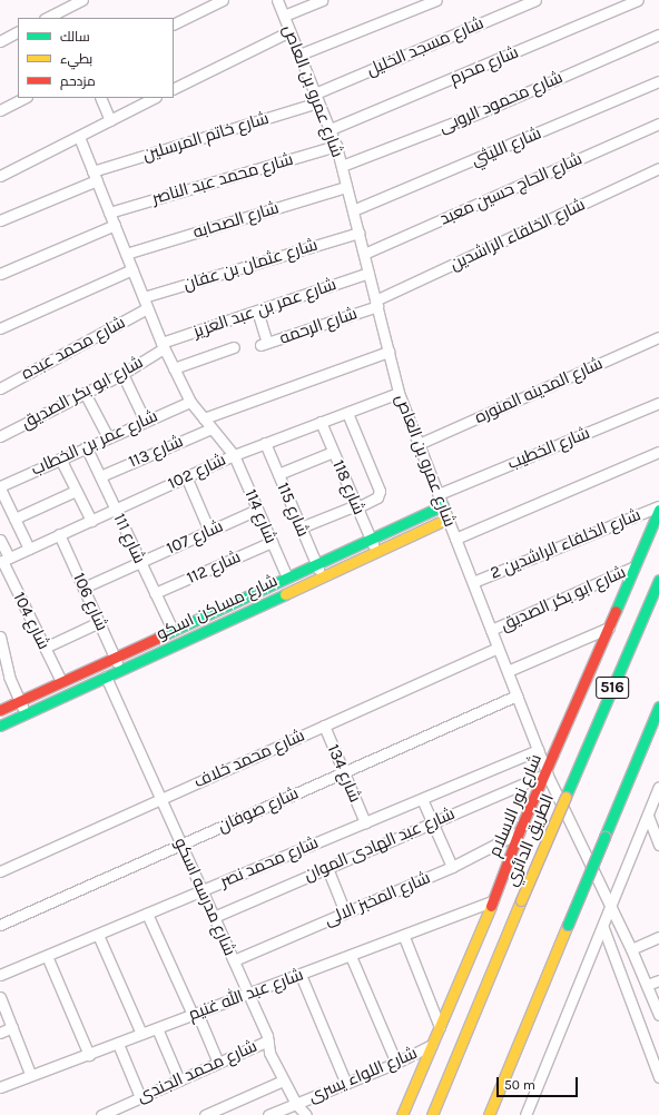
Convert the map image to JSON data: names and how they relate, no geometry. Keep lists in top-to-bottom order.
{
  "streets": {
    "main road": [
      "شارع مساكن اسكو",
      "516",
      "شارع نور الاسلام",
      "الطريق الدائري"
    ],
    "street": [
      "شارع مسجد الخليل",
      "شارع محرم",
      "شارع عمرو بن العاص",
      "شارع محمود الروبى",
      "شارع خاتم المرسلين",
      "شارع الليثي",
      "شارع محمد عبد الناصر",
      "شارع الحاج حسين معبد",
      "شارع الصحابه",
      "شارع الخلفاء الراشدين",
      "شارع عثمان بن عفان",
      "شارع عمر بن عبد العزيز",
      "شارع الرحمه",
      "شارع محمد عبده",
      "شارع المدينه المنوره",
      "شارع ابو بكر الصديق",
      "شارع عمر بن الخطاب",
      "شارع الخطيب",
      "شارع 113",
      "شارع 102",
      "شارع 118",
      "شارع 115",
      "شارع 114",
      "شارع 107",
      "شارع 111",
      "شارع الخلفاء الراشدين 2",
      "شارع 112",
      "شارع 106",
      "شارع 104",
      "شارع محمد خلاف",
      "شارع 134",
      "شارع صوفان",
      "شارع عبد الهادى الموان",
      "شارع محمد نصر",
      "شارع مدرسه اسكو",
      "شارع المخبز الالى",
      "شارع عبد الله غنيم",
      "شارع محمد الجندى",
      "شارع اللواء يسرى"
    ]
  },
  "crossings": [
    ["شارع مسجد الخليل", "شارع عمرو بن العاص"],
    ["شارع مسجد الخليل", "شارع خاتم المرسلين"],
    ["شارع محرم", "شارع عمرو بن العاص"],
    ["شارع عمرو بن العاص", "شارع محمود الروبى"],
    ["شارع عمرو بن العاص", "شارع خاتم المرسلين"],
    ["شارع عمرو بن العاص", "شارع الليثي"],
    ["شارع عمرو بن العاص", "شارع محمد عبد الناصر"],
    ["شارع عمرو بن العاص", "شارع الحاج حسين معبد"],
    ["شارع عمرو بن العاص", "شارع الصحابه"],
    ["شارع عمرو بن العاص", "شارع الخلفاء الراشدين"],
    ["شارع عمرو بن العاص", "شارع عثمان بن عفان"],
    ["شارع عمرو بن العاص", "شارع عمر بن عبد العزيز"],
    ["شارع عمرو بن العاص", "شارع الرحمه"],
    ["شارع عمرو بن العاص", "شارع المدينه المنوره"],
    ["شارع عمرو بن العاص", "شارع ابو بكر الصديق"],
    ["شارع عمرو بن العاص", "شارع الخطيب"],
    ["شارع عمرو بن العاص", "شارع 102"],
    ["شارع عمرو بن العاص", "شارع الخلفاء الراشدين 2"],
    ["شارع عمرو بن العاص", "شارع مساكن اسكو"],
    ["شارع عمرو بن العاص", "شارع محمد خلاف"],
    ["شارع عمرو بن العاص", "شارع نور الاسلام"],
    ["شارع عمرو بن العاص", "شارع صوفان"],
    ["شارع عمرو بن العاص", "شارع عبد الهادى الموان"],
    ["شارع عمرو بن العاص", "شارع محمد نصر"],
    ["شارع خاتم المرسلين", "شارع 114"],
    ["شارع محمد عبد الناصر", "شارع 114"],
    ["شارع الصحابه", "شارع 114"],
    ["شارع الخلفاء الراشدين", "شارع الرحمه"],
    ["شارع عثمان بن عفان", "شارع 114"],
    ["شارع عمر بن عبد العزيز", "شارع الرحمه"],
    ["شارع عمر بن عبد العزيز", "شارع ابو بكر الصديق"],
    ["شارع عمر بن عبد العزيز", "شارع 114"],
    ["شارع محمد عبده", "شارع 114"],
    ["شارع ابو بكر الصديق", "شارع 114"],
    ["شارع ابو بكر الصديق", "شارع نور الاسلام"],
    ["شارع عمر بن الخطاب", "شارع 114"],
    ["شارع عمر بن الخطاب", "شارع 111"],
    ["شارع 113", "شارع 114"],
    ["شارع 113", "شارع 111"],
    ["شارع 102", "شارع 118"],
    ["شارع 102", "شارع 115"],
    ["شارع 102", "شارع 114"],
    ["شارع 102", "شارع 111"],
    ["شارع 102", "شارع 106"],
    ["شارع 102", "شارع 104"],
    ["شارع 118", "شارع مساكن اسكو"],
    ["شارع 115", "شارع مساكن اسكو"],
    ["شارع 114", "شارع 107"],
    ["شارع 114", "شارع 112"],
    ["شارع 114", "شارع مساكن اسكو"],
    ["شارع 107", "شارع 111"],
    ["شارع 107", "شارع 106"],
    ["شارع 111", "شارع 112"],
    ["شارع 111", "شارع مساكن اسكو"],
    ["شارع 106", "شارع مساكن اسكو"],
    ["شارع مساكن اسكو", "شارع 104"],
    ["شارع مساكن اسكو", "شارع مدرسه اسكو"],
    ["شارع محمد خلاف", "شارع 134"],
    ["شارع محمد خلاف", "شارع مدرسه اسكو"],
    ["شارع 134", "شارع صوفان"],
    ["شارع 134", "شارع محمد نصر"],
    ["شارع نور الاسلام", "شارع عبد الهادى الموان"],
    ["شارع نور الاسلام", "شارع المخبز الالى"],
    ["شارع نور الاسلام", "شارع عبد الله غنيم"],
    ["شارع نور الاسلام", "شارع اللواء يسرى"],
    ["شارع صوفان", "شارع مدرسه اسكو"],
    ["شارع عبد الهادى الموان", "شارع مدرسه اسكو"],
    ["شارع محمد نصر", "شارع مدرسه اسكو"],
    ["شارع مدرسه اسكو", "شارع المخبز الالى"],
    ["شارع مدرسه اسكو", "شارع عبد الله غنيم"],
    ["شارع مدرسه اسكو", "شارع محمد الجندى"],
    ["شارع مدرسه اسكو", "شارع اللواء يسرى"]
  ],
  "legend": ["سالك", "بطيء", "مزدحم"],
  "scale_bar": "50 m"
}
